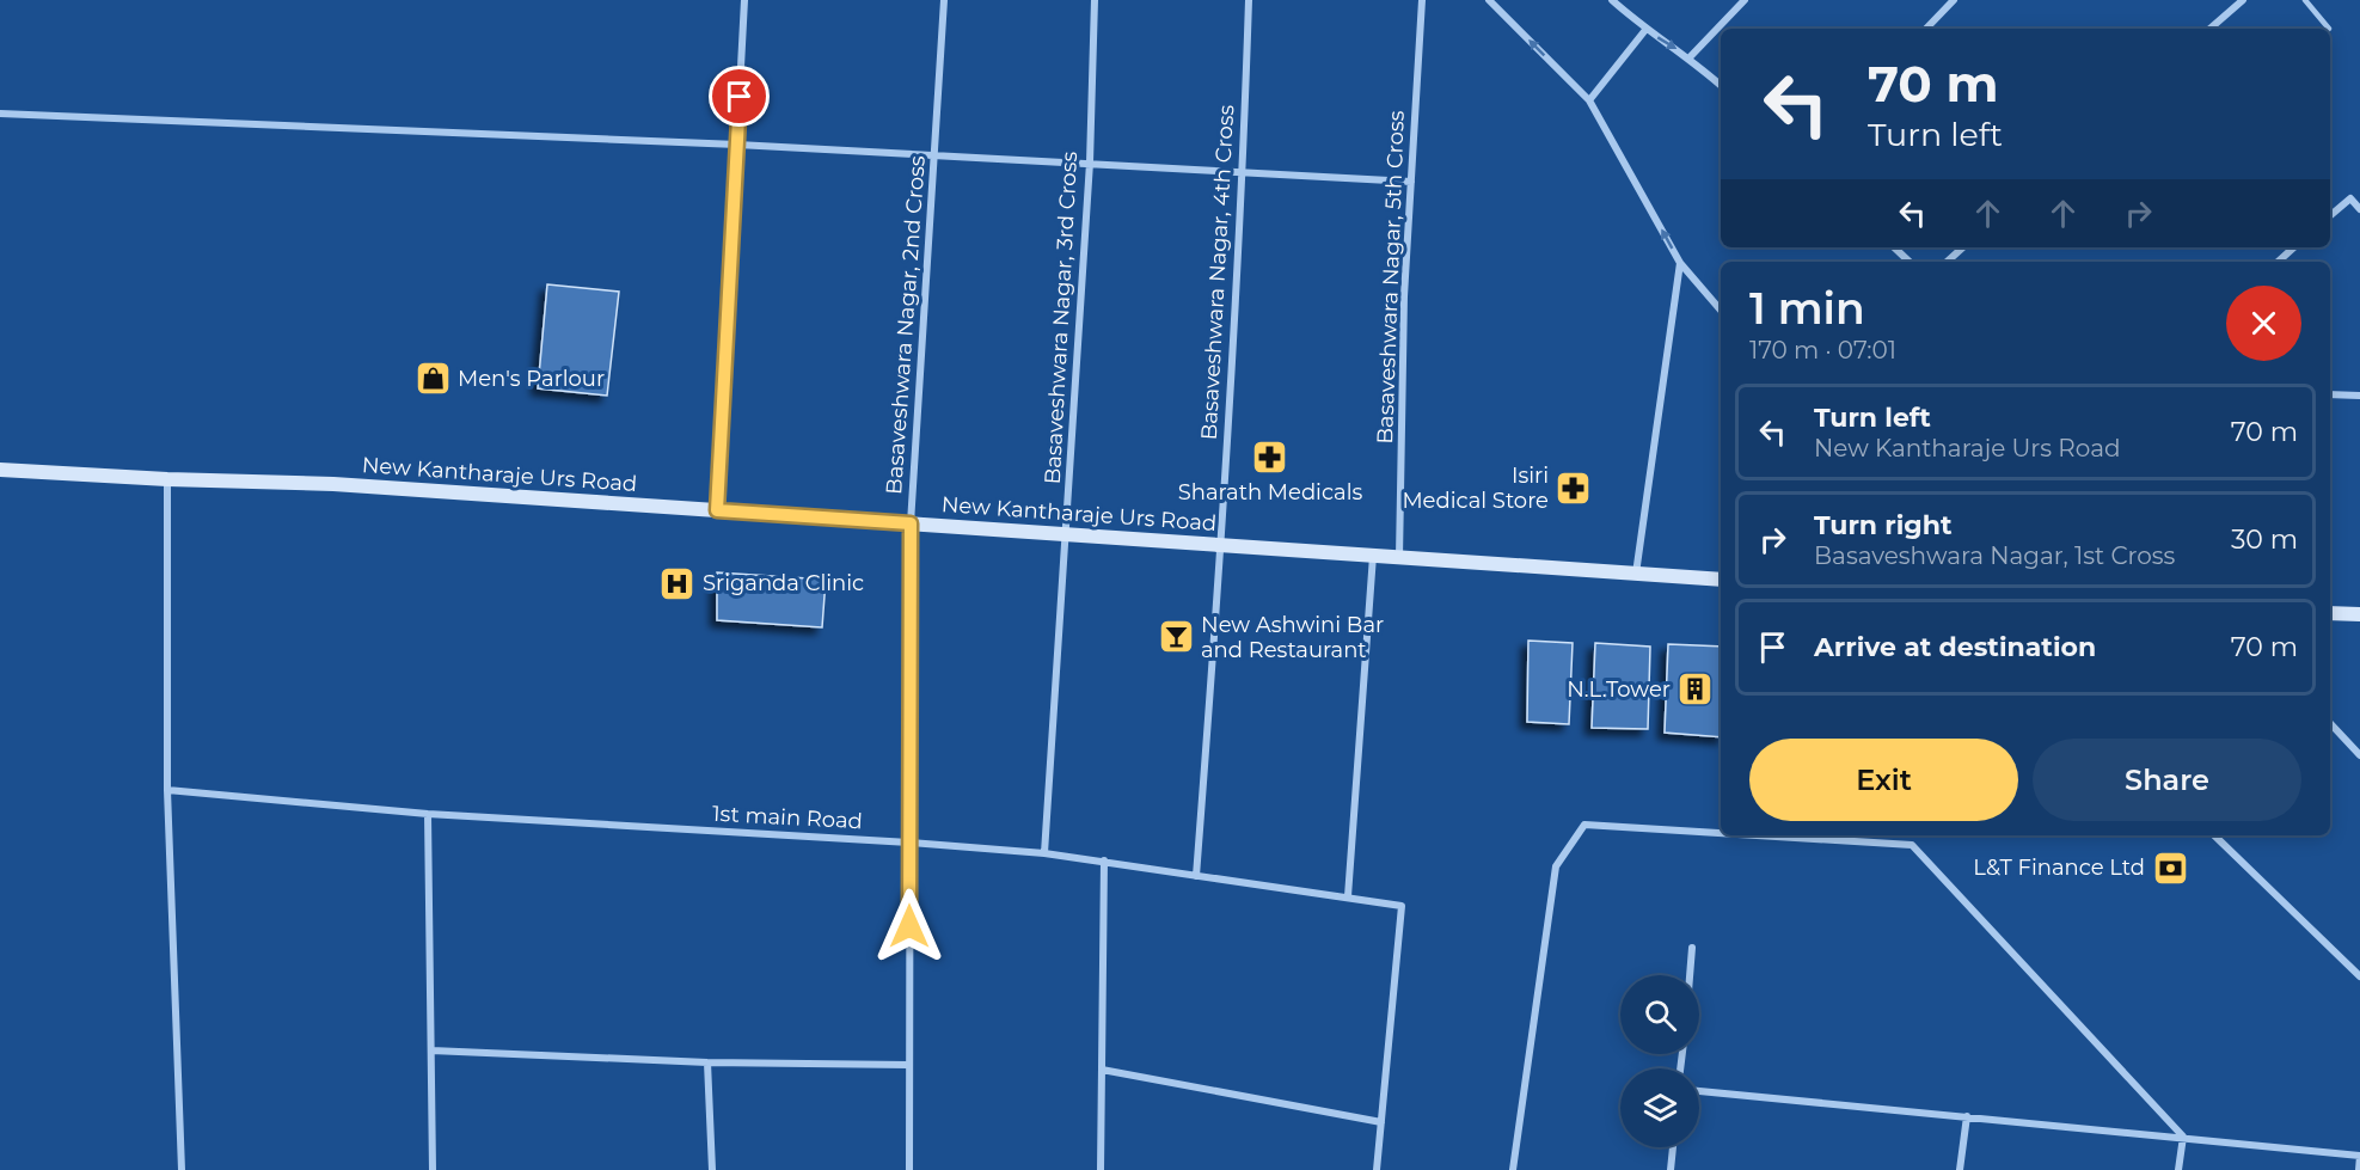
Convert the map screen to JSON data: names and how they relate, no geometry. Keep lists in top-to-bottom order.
{
  "streets": {
    "main road": ["New Kantharaje Urs Road"],
    "street": [
      "Basaveshwara Nagar, 4th Cross",
      "Basaveshwara Nagar, 5th Cross",
      "Basaveshwara Nagar, 3rd Cross",
      "Basaveshwara Nagar, 2nd Cross",
      "1st main Road"
    ]
  },
  "crossings": [
    ["Basaveshwara Nagar, 4th Cross", "New Kantharaje Urs Road"],
    ["Basaveshwara Nagar, 4th Cross", "1st main Road"],
    ["Basaveshwara Nagar, 5th Cross", "New Kantharaje Urs Road"],
    ["Basaveshwara Nagar, 3rd Cross", "New Kantharaje Urs Road"],
    ["Basaveshwara Nagar, 3rd Cross", "1st main Road"],
    ["Basaveshwara Nagar, 2nd Cross", "New Kantharaje Urs Road"],
    ["Basaveshwara Nagar, 2nd Cross", "1st main Road"]
  ],
  "places": {
    "shop": ["Men's Parlour"],
    "pharmacy": ["Sharath Medicals", "Isiri Medical Store"],
    "hospital": ["Sriganda Clinic"],
    "bar": ["New Ashwini Bar and Restaurant"],
    "building": ["N.L.Tower"],
    "bank": ["L&T Finance Ltd"]
  },
  "page": {
    "turn": ["70 m", "Turn left"],
    "heading": ["1 min", "170 m · 07:01"],
    "list": [
      {
        "name": "Turn left",
        "note": "New Kantharaje Urs Road",
        "value": "70 m"
      },
      {
        "name": "Turn right",
        "note": "Basaveshwara Nagar, 1st Cross",
        "value": "30 m"
      },
      {
        "name": "Arrive at destination",
        "value": "70 m"
      }
    ],
    "buttons": ["Exit", "Share"]
  }
}
